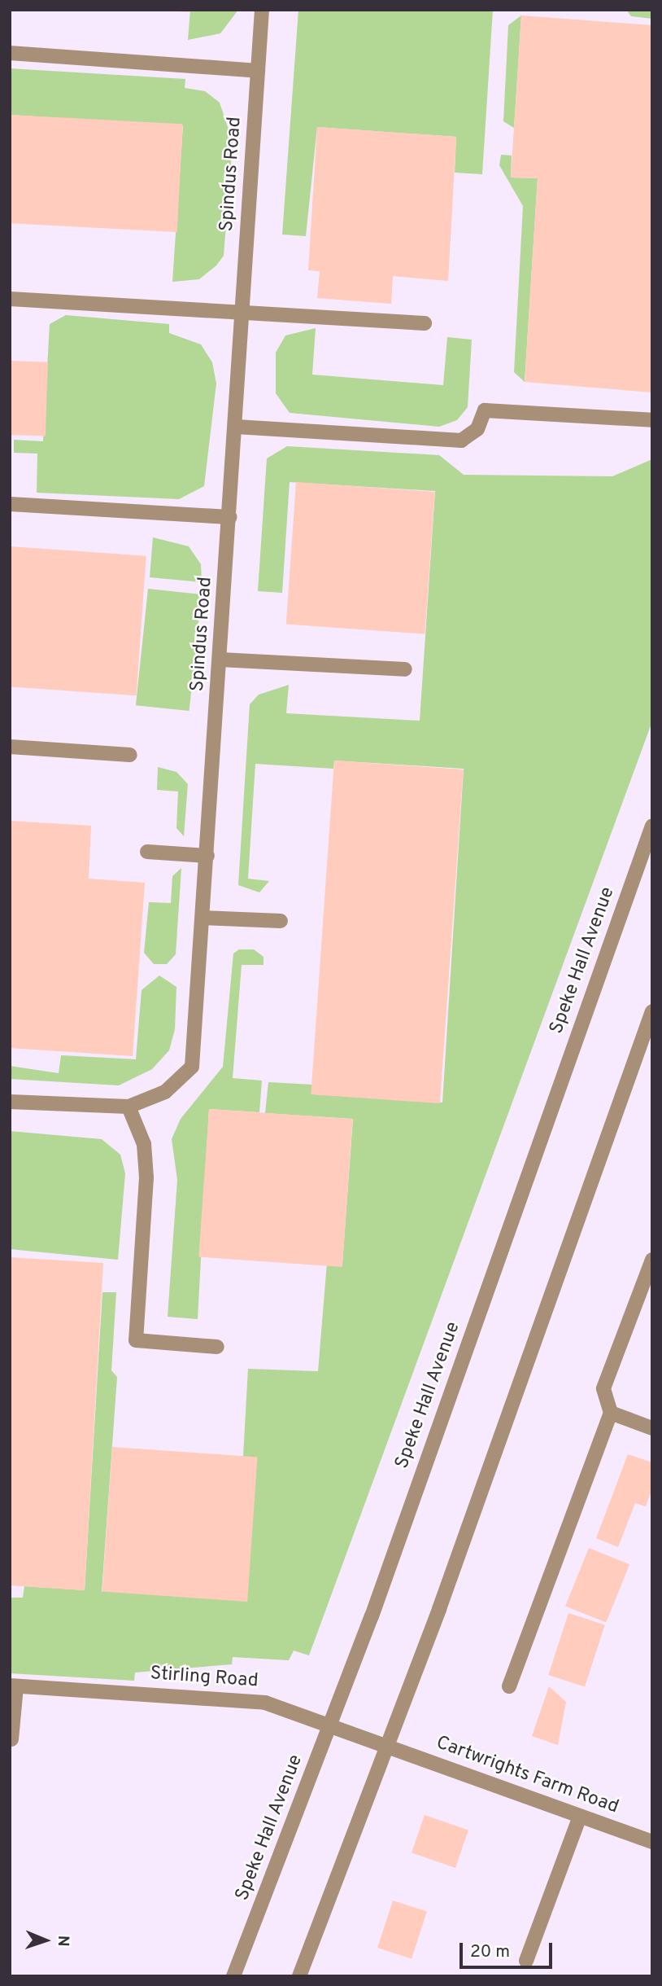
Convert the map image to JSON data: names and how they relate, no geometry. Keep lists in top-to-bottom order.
{
  "streets": {
    "street": [
      "Spindus Road",
      "Speke Hall Avenue",
      "Stirling Road",
      "Cartwrights Farm Road"
    ]
  },
  "crossings": [
    ["Speke Hall Avenue", "Stirling Road"],
    ["Stirling Road", "Cartwrights Farm Road"]
  ],
  "scale_bar": "20 m",
  "north": "right"
}
